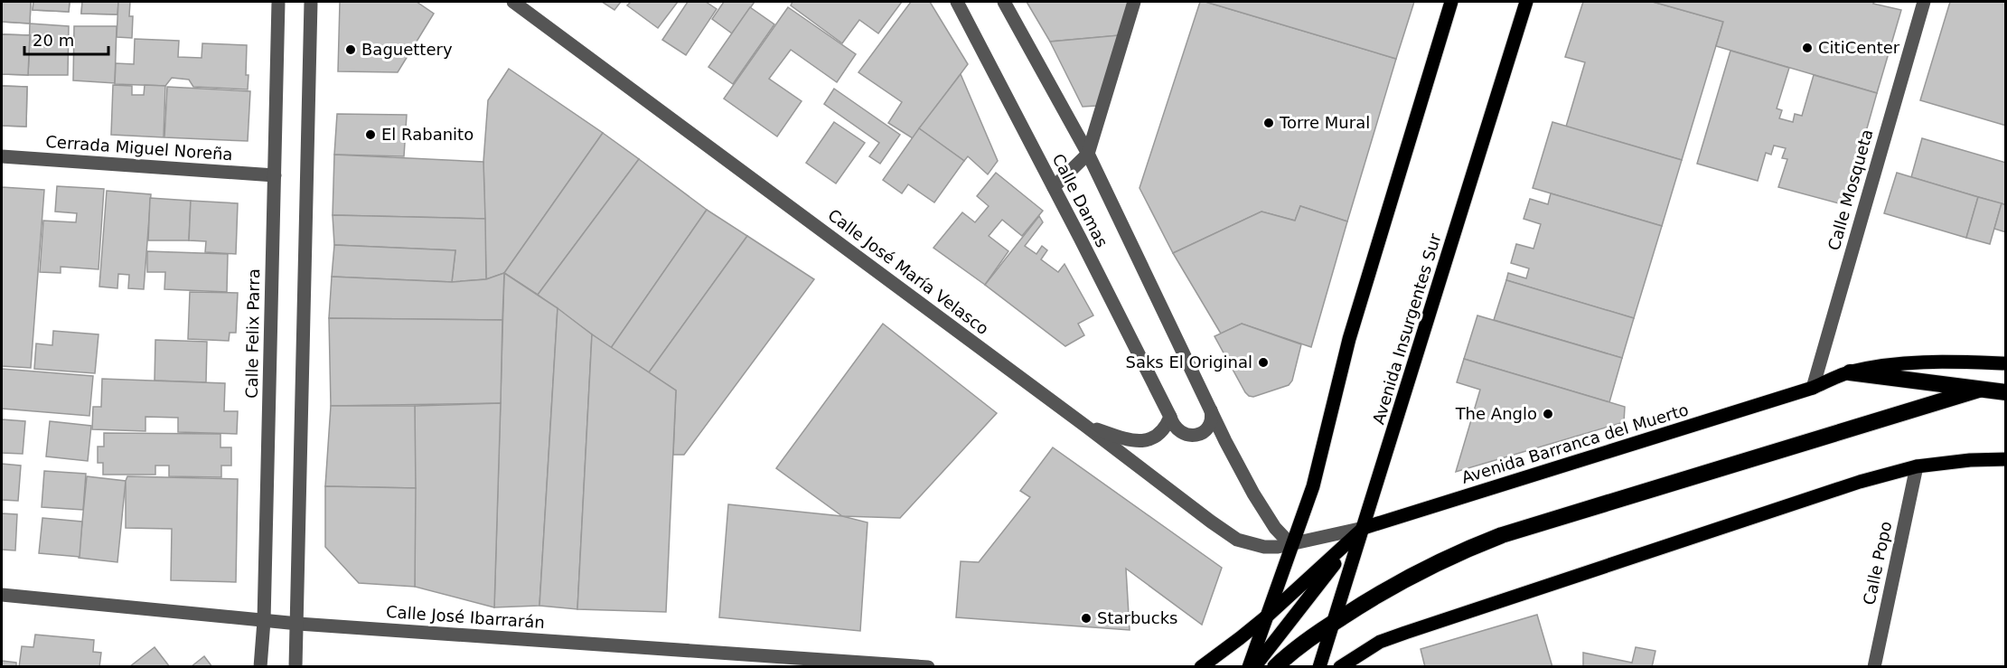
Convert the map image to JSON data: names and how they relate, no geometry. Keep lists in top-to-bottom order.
{
  "streets": {
    "main road": ["Avenida Insurgentes Sur", "Avenida Barranca del Muerto"],
    "street": [
      "Cerrada Miguel Noreña",
      "Calle Mosqueta",
      "Calle Damas",
      "Calle José María Velasco",
      "Calle Felix Parra",
      "Calle Popo",
      "Calle José Ibarrarán"
    ]
  },
  "crossings": [
    ["Cerrada Miguel Noreña", "Calle Felix Parra"],
    ["Calle Mosqueta", "Avenida Barranca del Muerto"],
    ["Calle Damas", "Calle José María Velasco"],
    ["Avenida Insurgentes Sur", "Avenida Barranca del Muerto"],
    ["Calle Felix Parra", "Calle José Ibarrarán"]
  ],
  "places": [
    "CitiCenter",
    "Baguettery",
    "Torre Mural",
    "El Rabanito",
    "Saks El Original",
    "The Anglo",
    "Starbucks"
  ],
  "scale_bar": "20 m"
}
